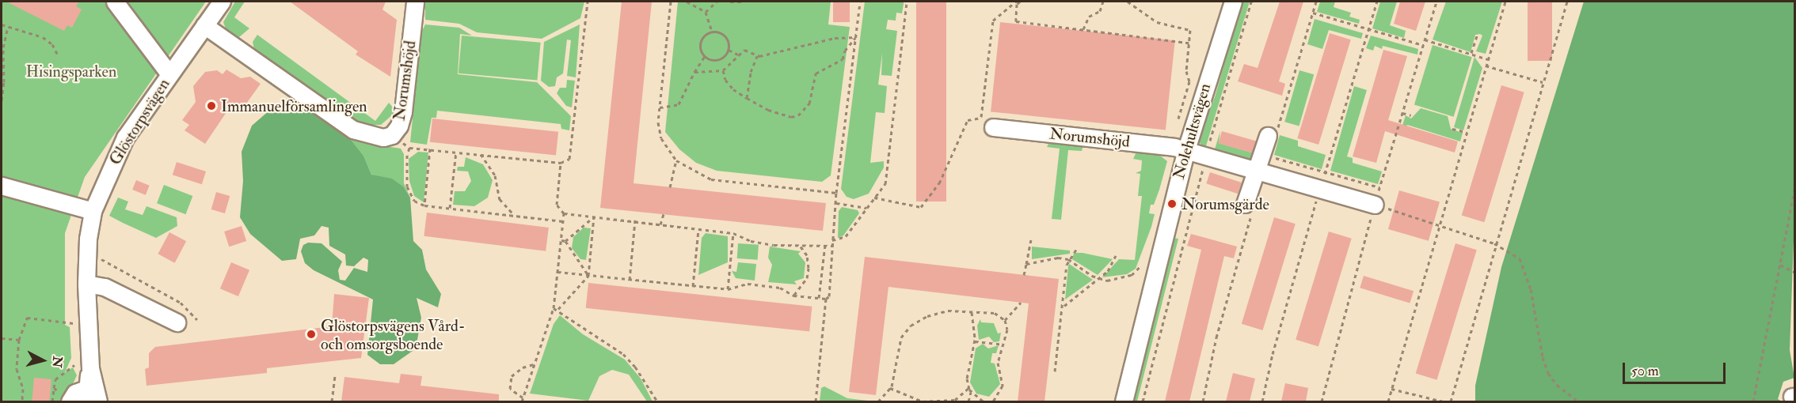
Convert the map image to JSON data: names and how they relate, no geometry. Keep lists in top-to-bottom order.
{
  "streets": {
    "street": ["Norumshöjd", "Glöstorpsvägen", "Nolehultsvägen"]
  },
  "crossings": [
    ["Norumshöjd", "Glöstorpsvägen"],
    ["Norumshöjd", "Nolehultsvägen"]
  ],
  "parks": ["Hisingsparken"],
  "places": ["Immanuelförsamlingen", "Norumsgärde", "Glöstorpsvägens Vård- och omsorgsboende"],
  "scale_bar": "50 m",
  "north": "right"
}
